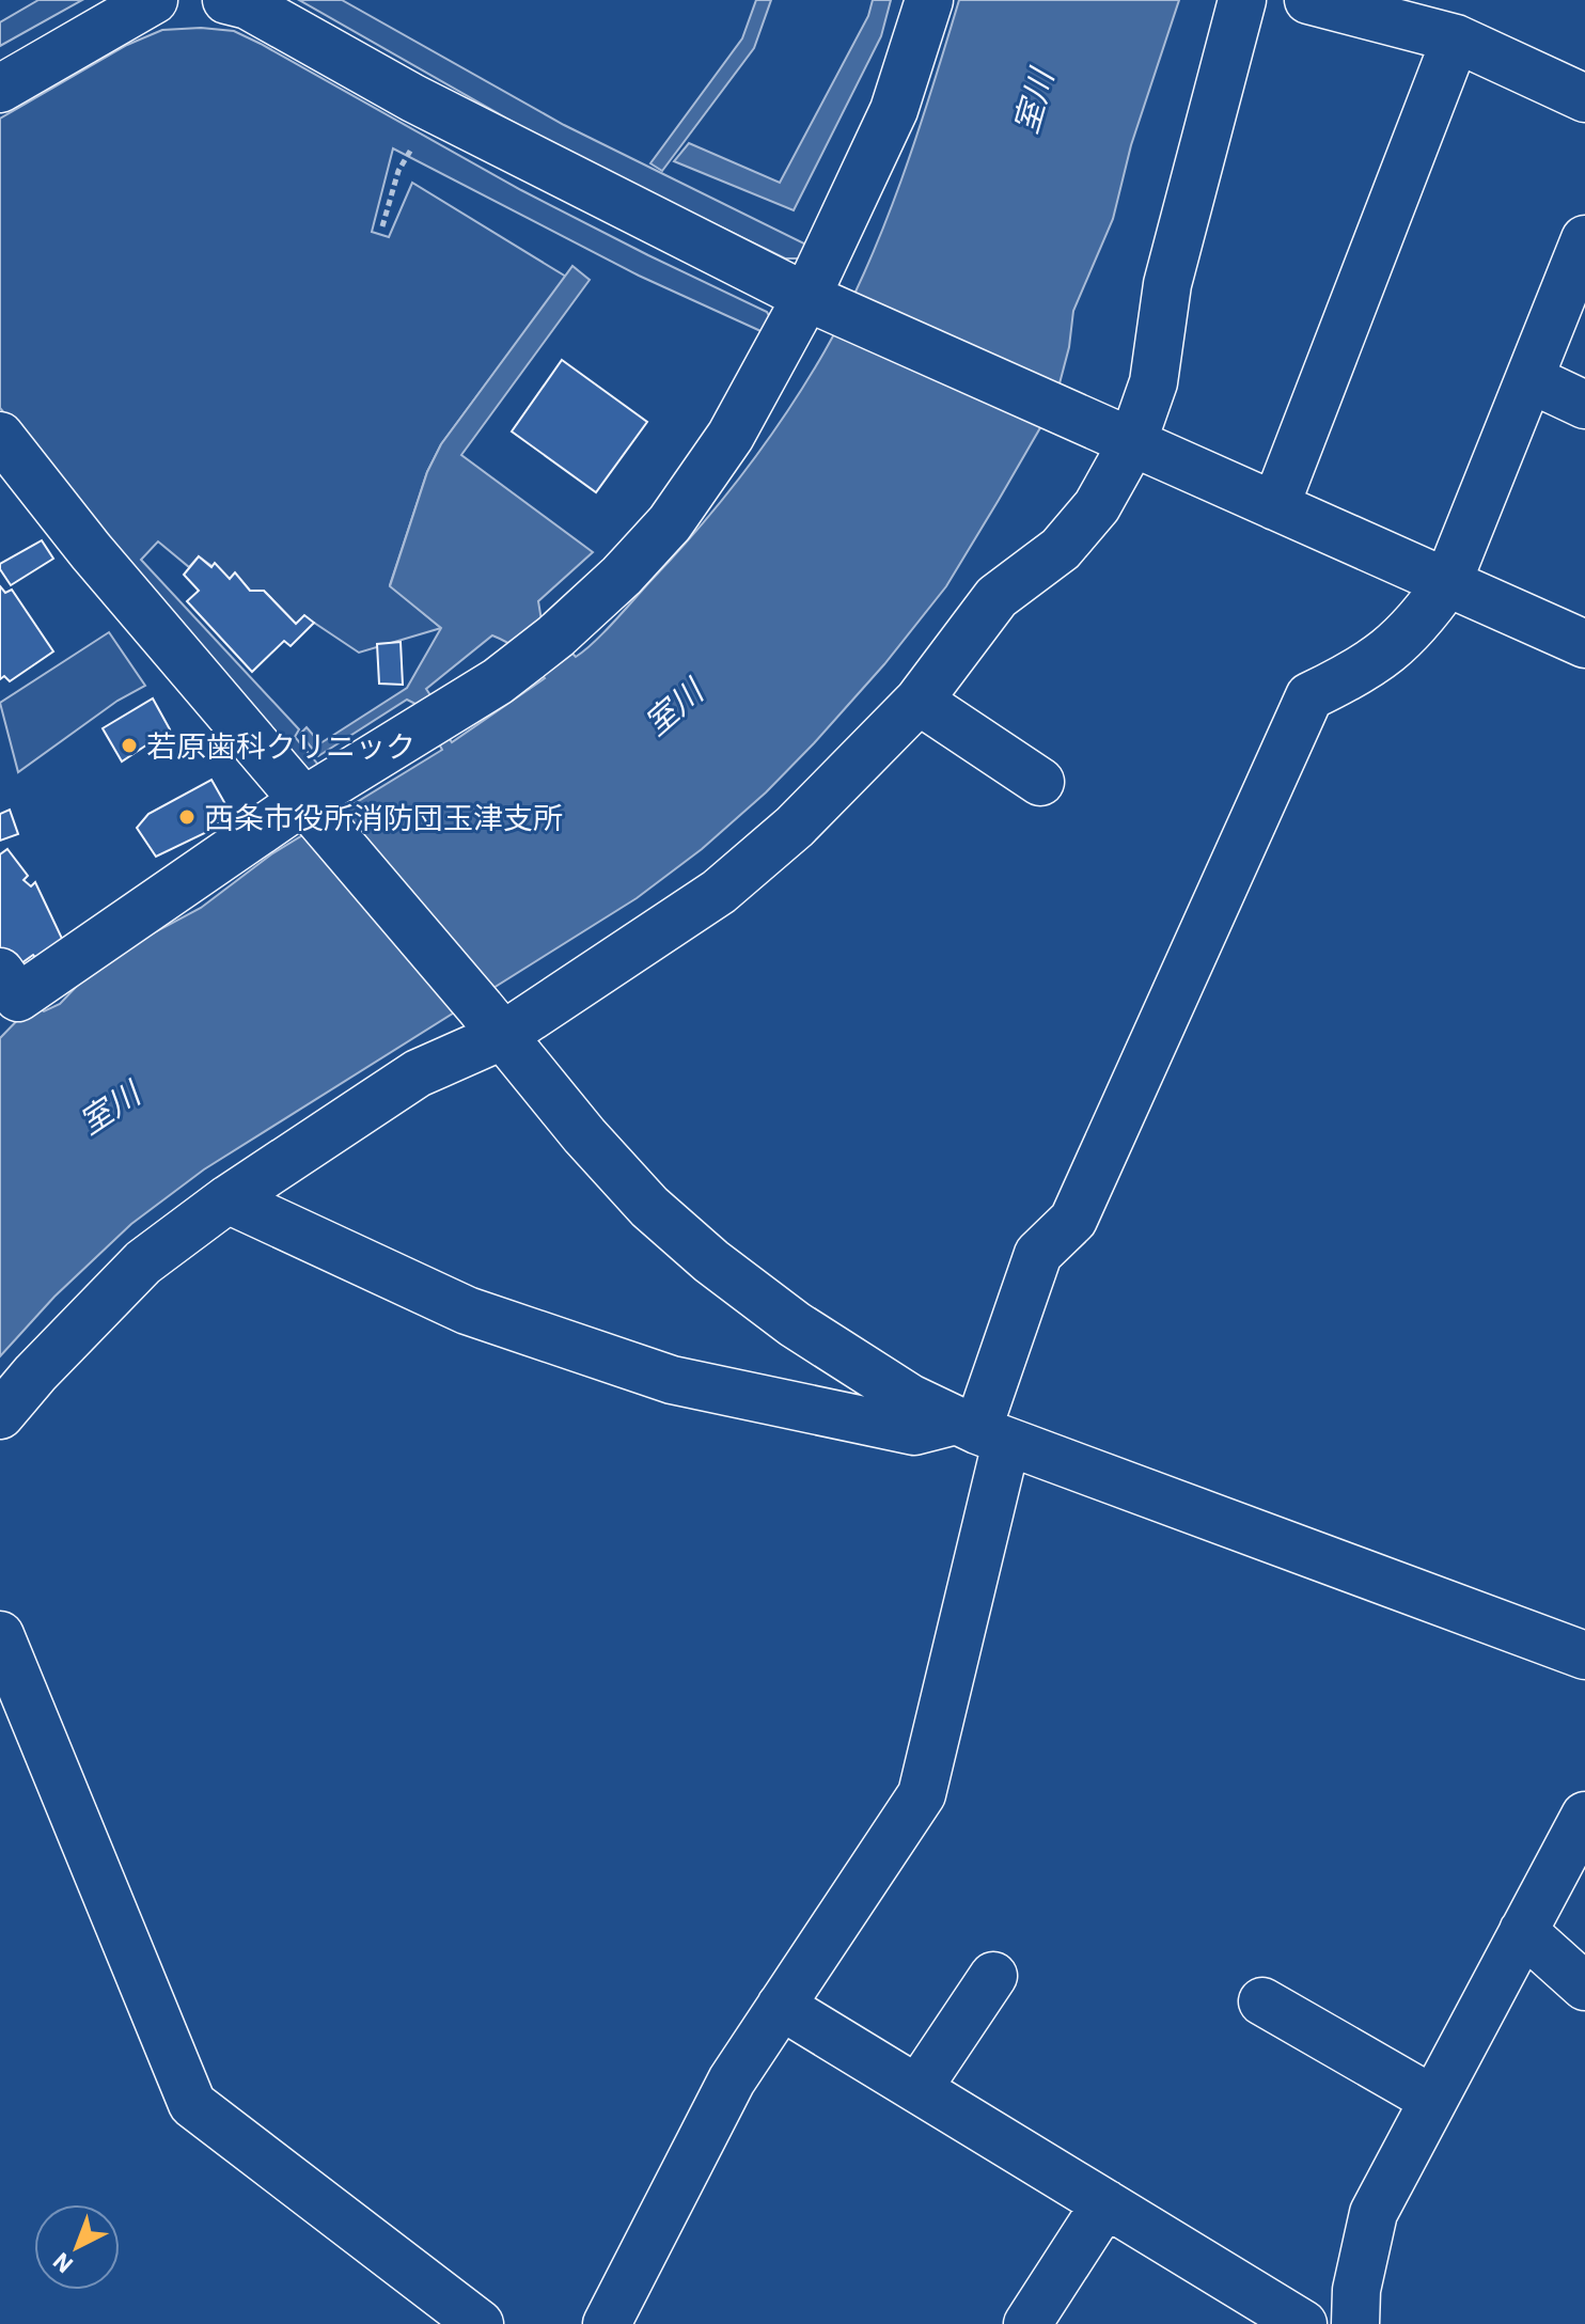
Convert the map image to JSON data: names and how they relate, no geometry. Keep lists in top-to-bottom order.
{
  "water": ["室川"],
  "places": ["若原歯科クリニック", "西条市役所消防団玉津支所"],
  "north": "bottom left"
}
